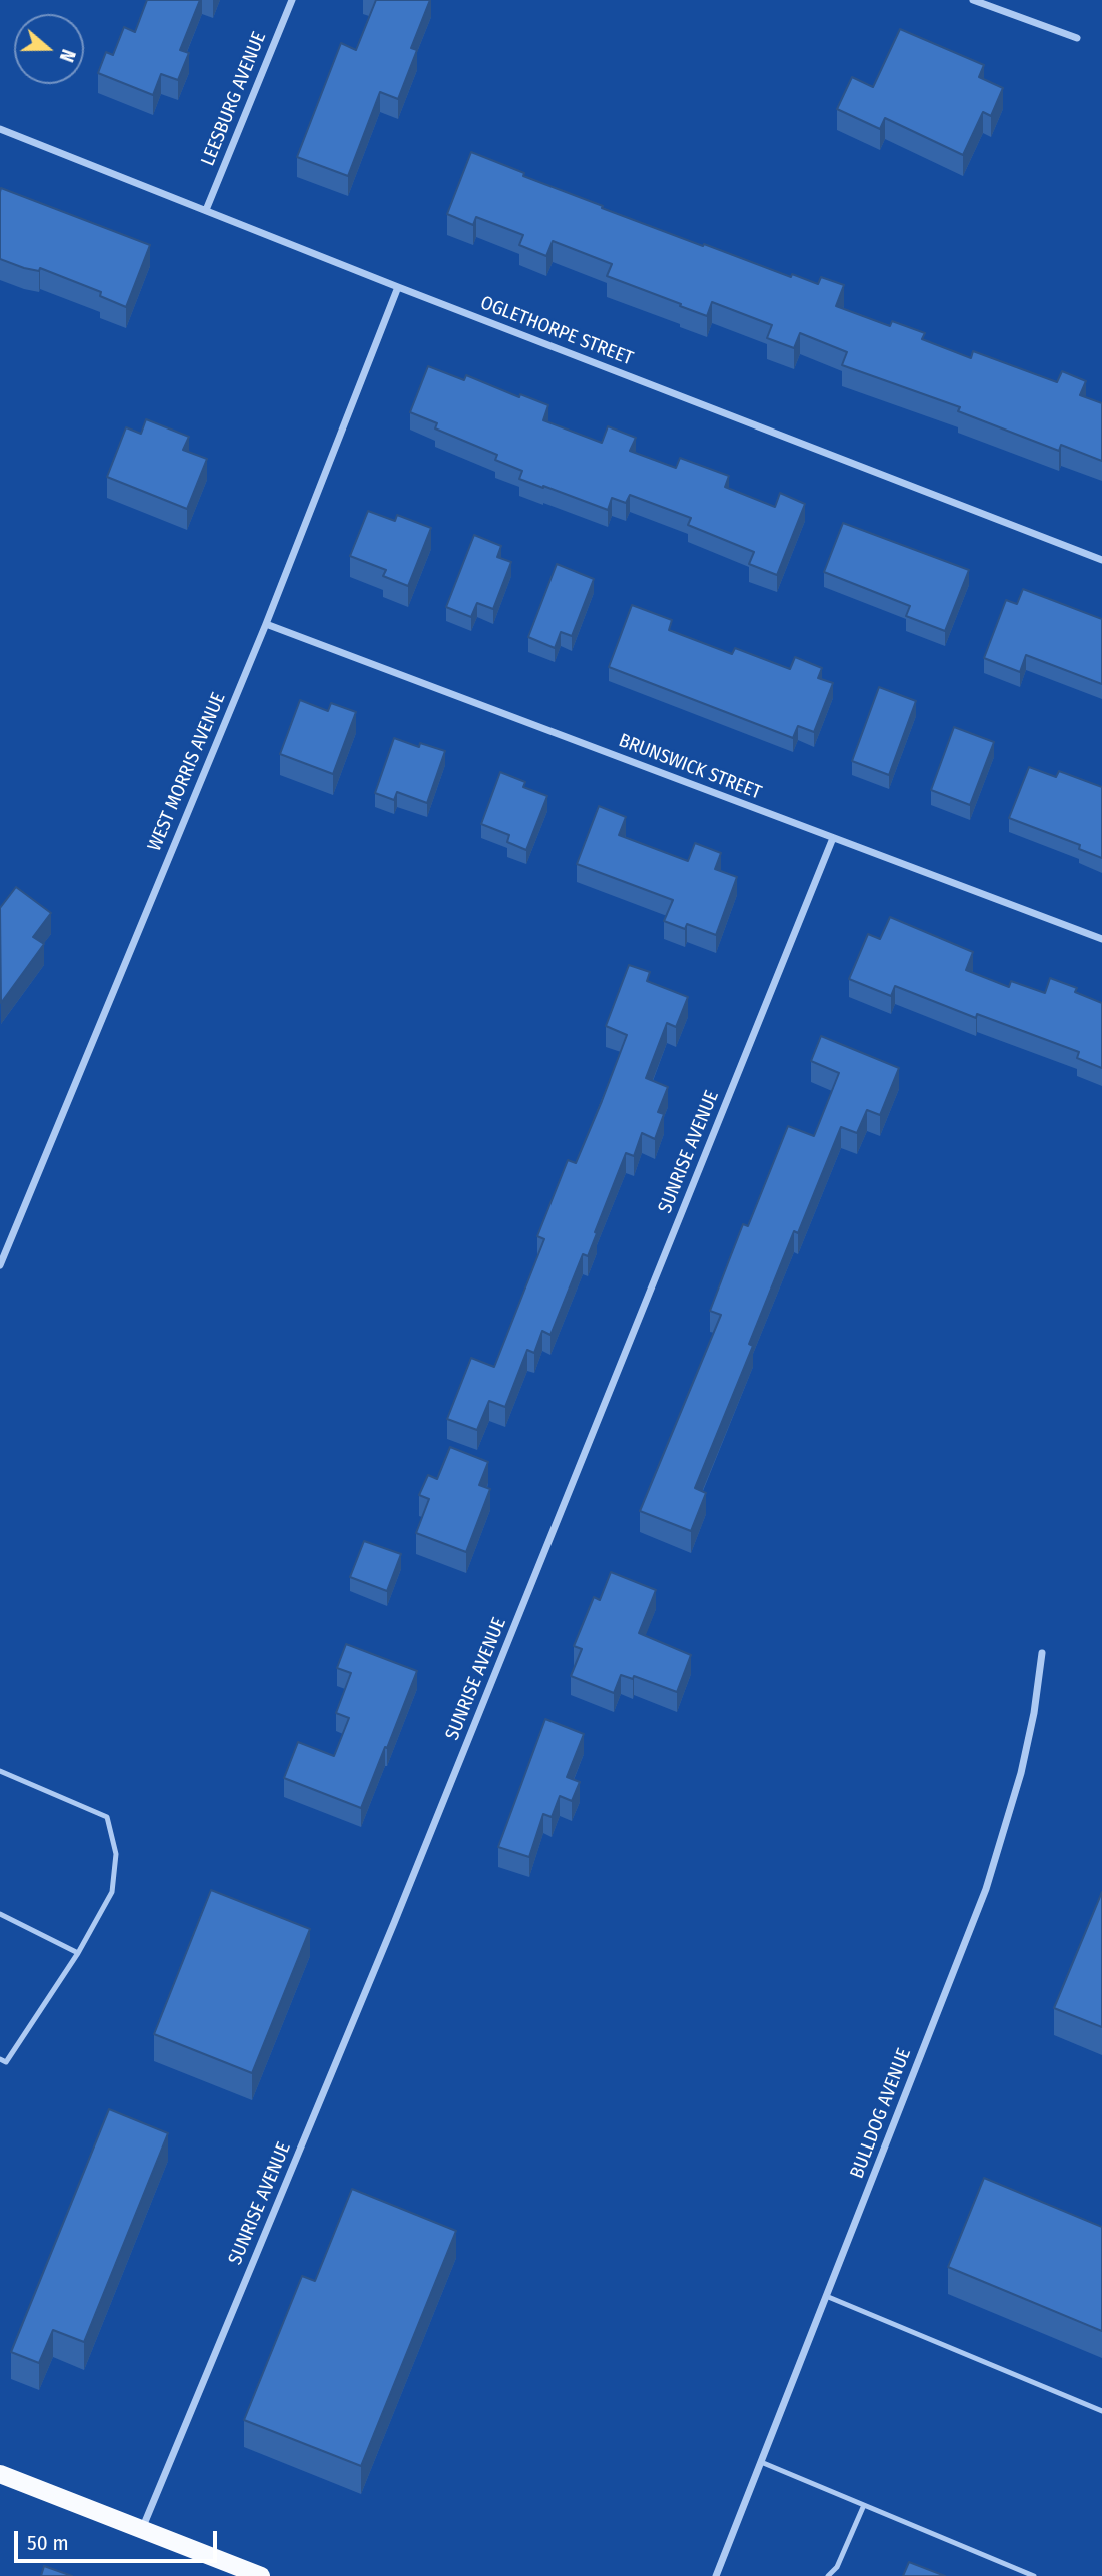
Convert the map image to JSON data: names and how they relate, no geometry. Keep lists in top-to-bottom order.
{
  "streets": {
    "street": [
      "LEESBURG AVENUE",
      "OGLETHORPE STREET",
      "BRUNSWICK STREET",
      "WEST MORRIS AVENUE",
      "SUNRISE AVENUE",
      "BULLDOG AVENUE"
    ]
  },
  "crossings": [
    ["LEESBURG AVENUE", "OGLETHORPE STREET"],
    ["OGLETHORPE STREET", "WEST MORRIS AVENUE"],
    ["BRUNSWICK STREET", "WEST MORRIS AVENUE"],
    ["BRUNSWICK STREET", "SUNRISE AVENUE"]
  ],
  "scale_bar": "50 m",
  "north": "right"
}
